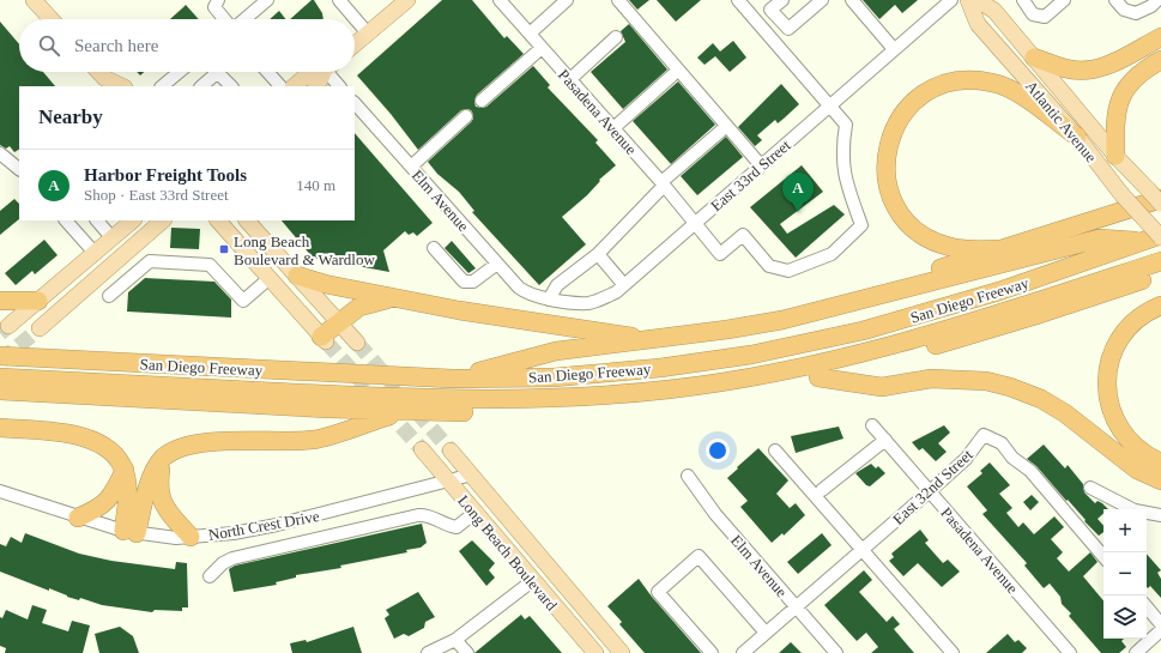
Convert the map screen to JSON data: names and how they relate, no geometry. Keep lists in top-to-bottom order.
{
  "streets": {
    "highway": ["San Diego Freeway"],
    "main road": ["Atlantic Avenue", "Long Beach Boulevard"],
    "street": [
      "Pasadena Avenue",
      "East 33rd Street",
      "Elm Avenue",
      "East 32nd Street",
      "North Crest Drive"
    ]
  },
  "crossings": [
    ["Pasadena Avenue", "East 33rd Street"],
    ["Pasadena Avenue", "East 32nd Street"],
    ["Atlantic Avenue", "San Diego Freeway"],
    ["East 33rd Street", "Elm Avenue"],
    ["Elm Avenue", "East 32nd Street"],
    ["North Crest Drive", "Long Beach Boulevard"]
  ],
  "places": {
    "transit": ["Long Beach Boulevard & Wardlow"]
  },
  "page": {
    "search": "Search here",
    "heading": "Nearby",
    "list": [
      {
        "mark": "A",
        "name": "Harbor Freight Tools",
        "note": "Shop · East 33rd Street",
        "value": "140 m"
      }
    ],
    "pins": "A",
    "map_buttons": ["+", "−"]
  }
}
